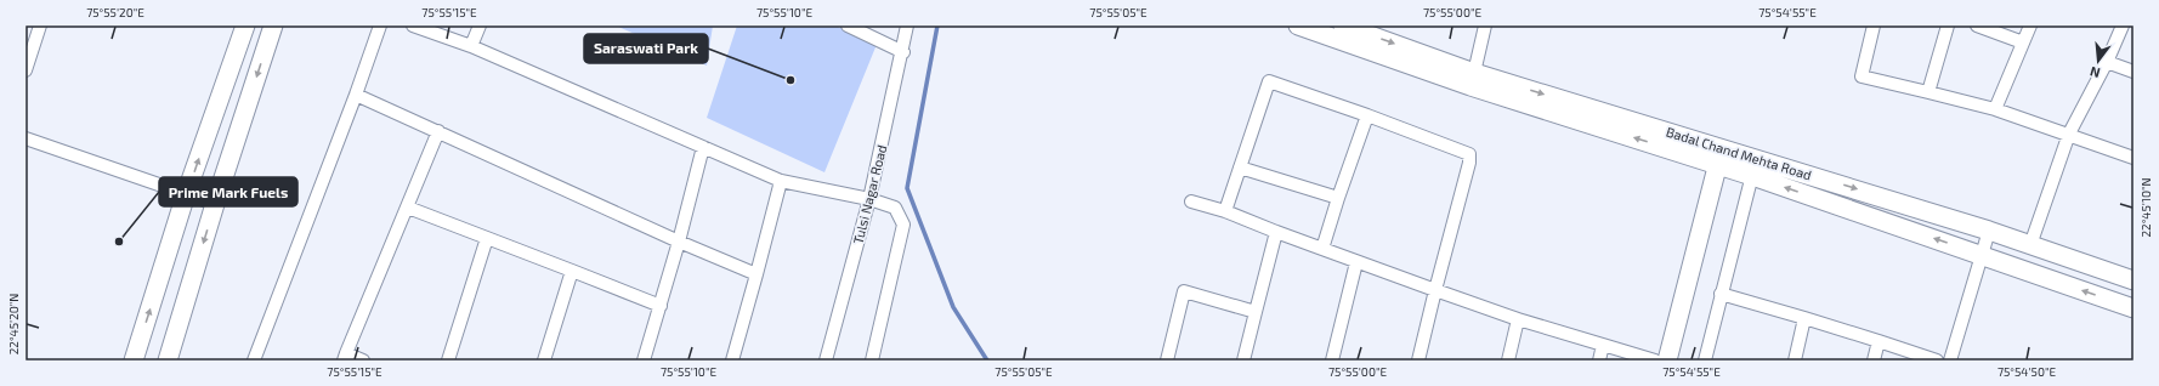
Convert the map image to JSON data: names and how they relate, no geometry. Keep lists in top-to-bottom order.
{
  "streets": {
    "street": ["Badal Chand Mehta Road", "Tulsi Nagar Road"]
  },
  "places": ["Saraswati Park", "Prime Mark Fuels"],
  "north": "bottom",
  "coordinates": [
    "75°55'20\"E",
    "75°55'15\"E",
    "75°55'10\"E",
    "75°55'05\"E",
    "75°55'00\"E",
    "75°54'55\"E",
    "22°45'10\"N",
    "22°45'20\"N",
    "75°54'50\"E"
  ]
}
